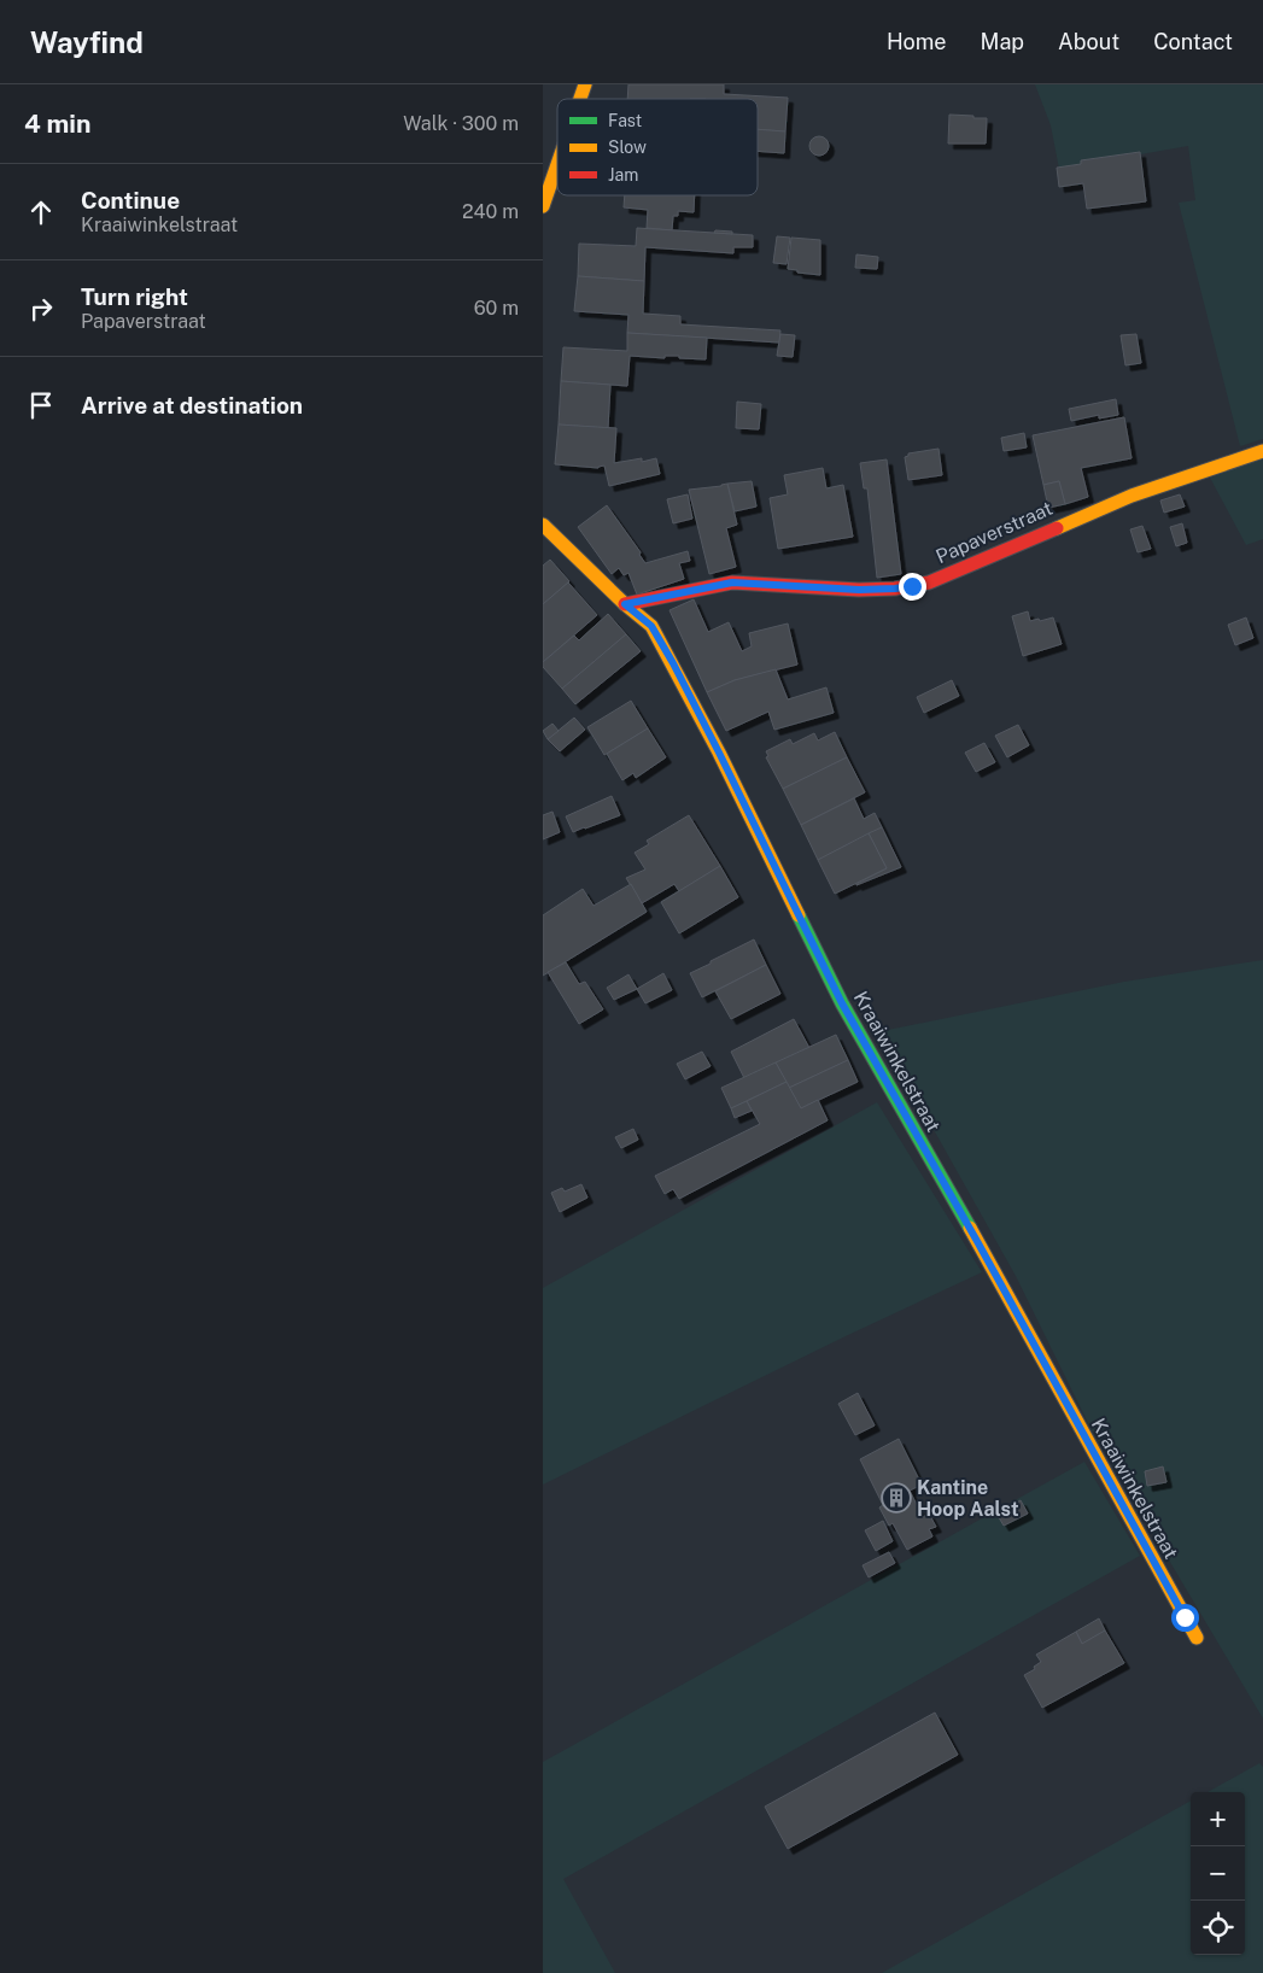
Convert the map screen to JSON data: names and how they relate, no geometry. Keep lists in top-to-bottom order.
{
  "streets": {
    "street": ["Papaverstraat", "Kraaiwinkelstraat"]
  },
  "crossings": [
    ["Papaverstraat", "Kraaiwinkelstraat"]
  ],
  "places": {
    "building": ["Kantine Hoop Aalst"]
  },
  "legend": ["Fast", "Slow", "Jam"],
  "page": {
    "header": "Wayfind",
    "nav": [
      "Home",
      "Map",
      "About",
      "Contact"
    ],
    "heading": ["4 min", "Walk · 300 m"],
    "list": [
      ["Continue", "Kraaiwinkelstraat", "240 m"],
      ["Turn right", "Papaverstraat", "60 m"],
      "Arrive at destination"
    ],
    "map_buttons": ["+", "−"]
  }
}
